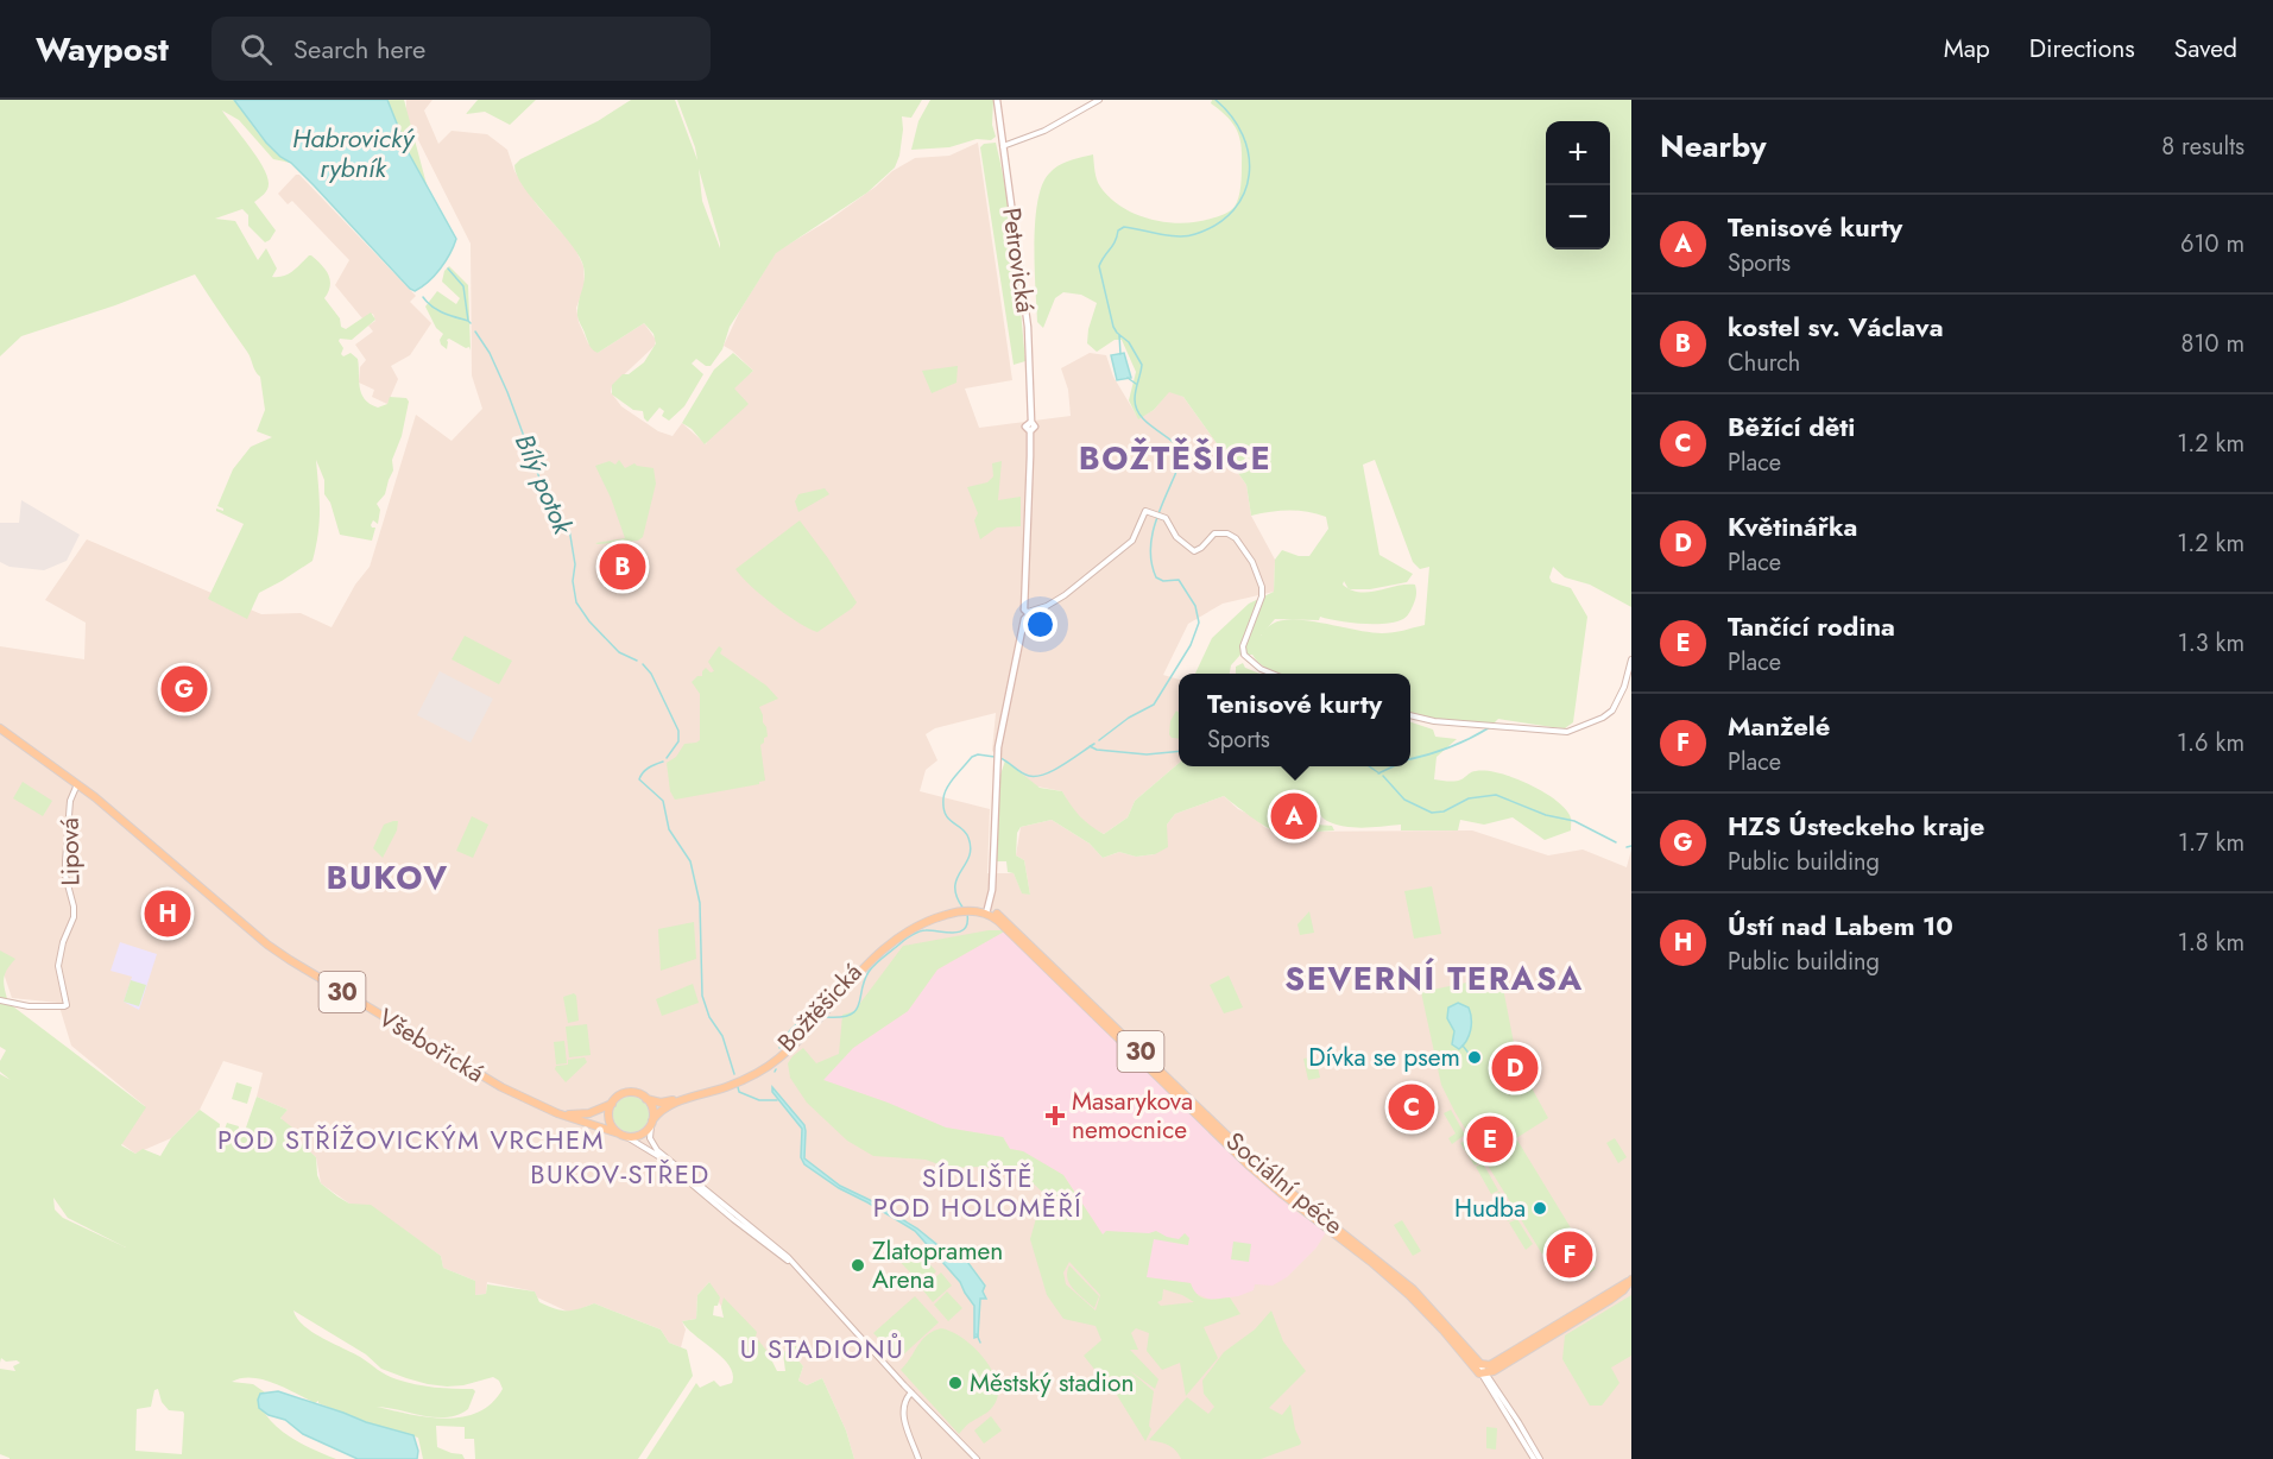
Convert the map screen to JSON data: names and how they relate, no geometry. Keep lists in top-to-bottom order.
{
  "streets": {
    "main road": [
      "Petrovická",
      "30",
      "Božtěšická",
      "Všebořická",
      "Sociální péče"
    ],
    "street": ["Lipová"]
  },
  "crossings": [
    ["Lipová", "30"],
    ["Lipová", "Všebořická"],
    ["30", "Božtěšická"],
    ["30", "Všebořická"],
    ["Božtěšická", "Všebořická"],
    ["Božtěšická", "Sociální péče"]
  ],
  "districts": [
    "BOŽTĚŠICE",
    "BUKOV",
    "SEVERNÍ TERASA",
    "POD STŘÍŽOVICKÝM VRCHEM",
    "BUKOV-STŘED",
    "SÍDLIŠTĚ POD HOLOMĚŘÍ",
    "U STADIONŮ"
  ],
  "water": ["Habrovický rybník", "Bílý potok"],
  "places": {
    "other": [
      "Dívka se psem",
      "Hudba",
      "Zlatopramen Arena",
      "Městský stadion"
    ],
    "health": ["Masarykova nemocnice"]
  },
  "page": {
    "header": "Waypost",
    "search": "Search here",
    "nav": ["Map", "Directions", "Saved"],
    "heading": ["Nearby", "8 results"],
    "map_buttons": ["+", "−"],
    "list": [
      {
        "mark": "A",
        "name": "Tenisové kurty",
        "note": "Sports",
        "value": "610 m"
      },
      {
        "mark": "B",
        "name": "kostel sv. Václava",
        "note": "Church",
        "value": "810 m"
      },
      {
        "mark": "C",
        "name": "Běžící děti",
        "note": "Place",
        "value": "1.2 km"
      },
      {
        "mark": "D",
        "name": "Květinářka",
        "note": "Place",
        "value": "1.2 km"
      },
      {
        "mark": "E",
        "name": "Tančící rodina",
        "note": "Place",
        "value": "1.3 km"
      },
      {
        "mark": "F",
        "name": "Manželé",
        "note": "Place",
        "value": "1.6 km"
      },
      {
        "mark": "G",
        "name": "HZS Ústeckeho kraje",
        "note": "Public building",
        "value": "1.7 km"
      },
      {
        "mark": "H",
        "name": "Ústí nad Labem 10",
        "note": "Public building",
        "value": "1.8 km"
      }
    ],
    "pins": [
      "B",
      "G",
      "A",
      "H",
      "D",
      "C",
      "E",
      "F"
    ],
    "popup": ["Tenisové kurty", "Sports"]
  }
}
